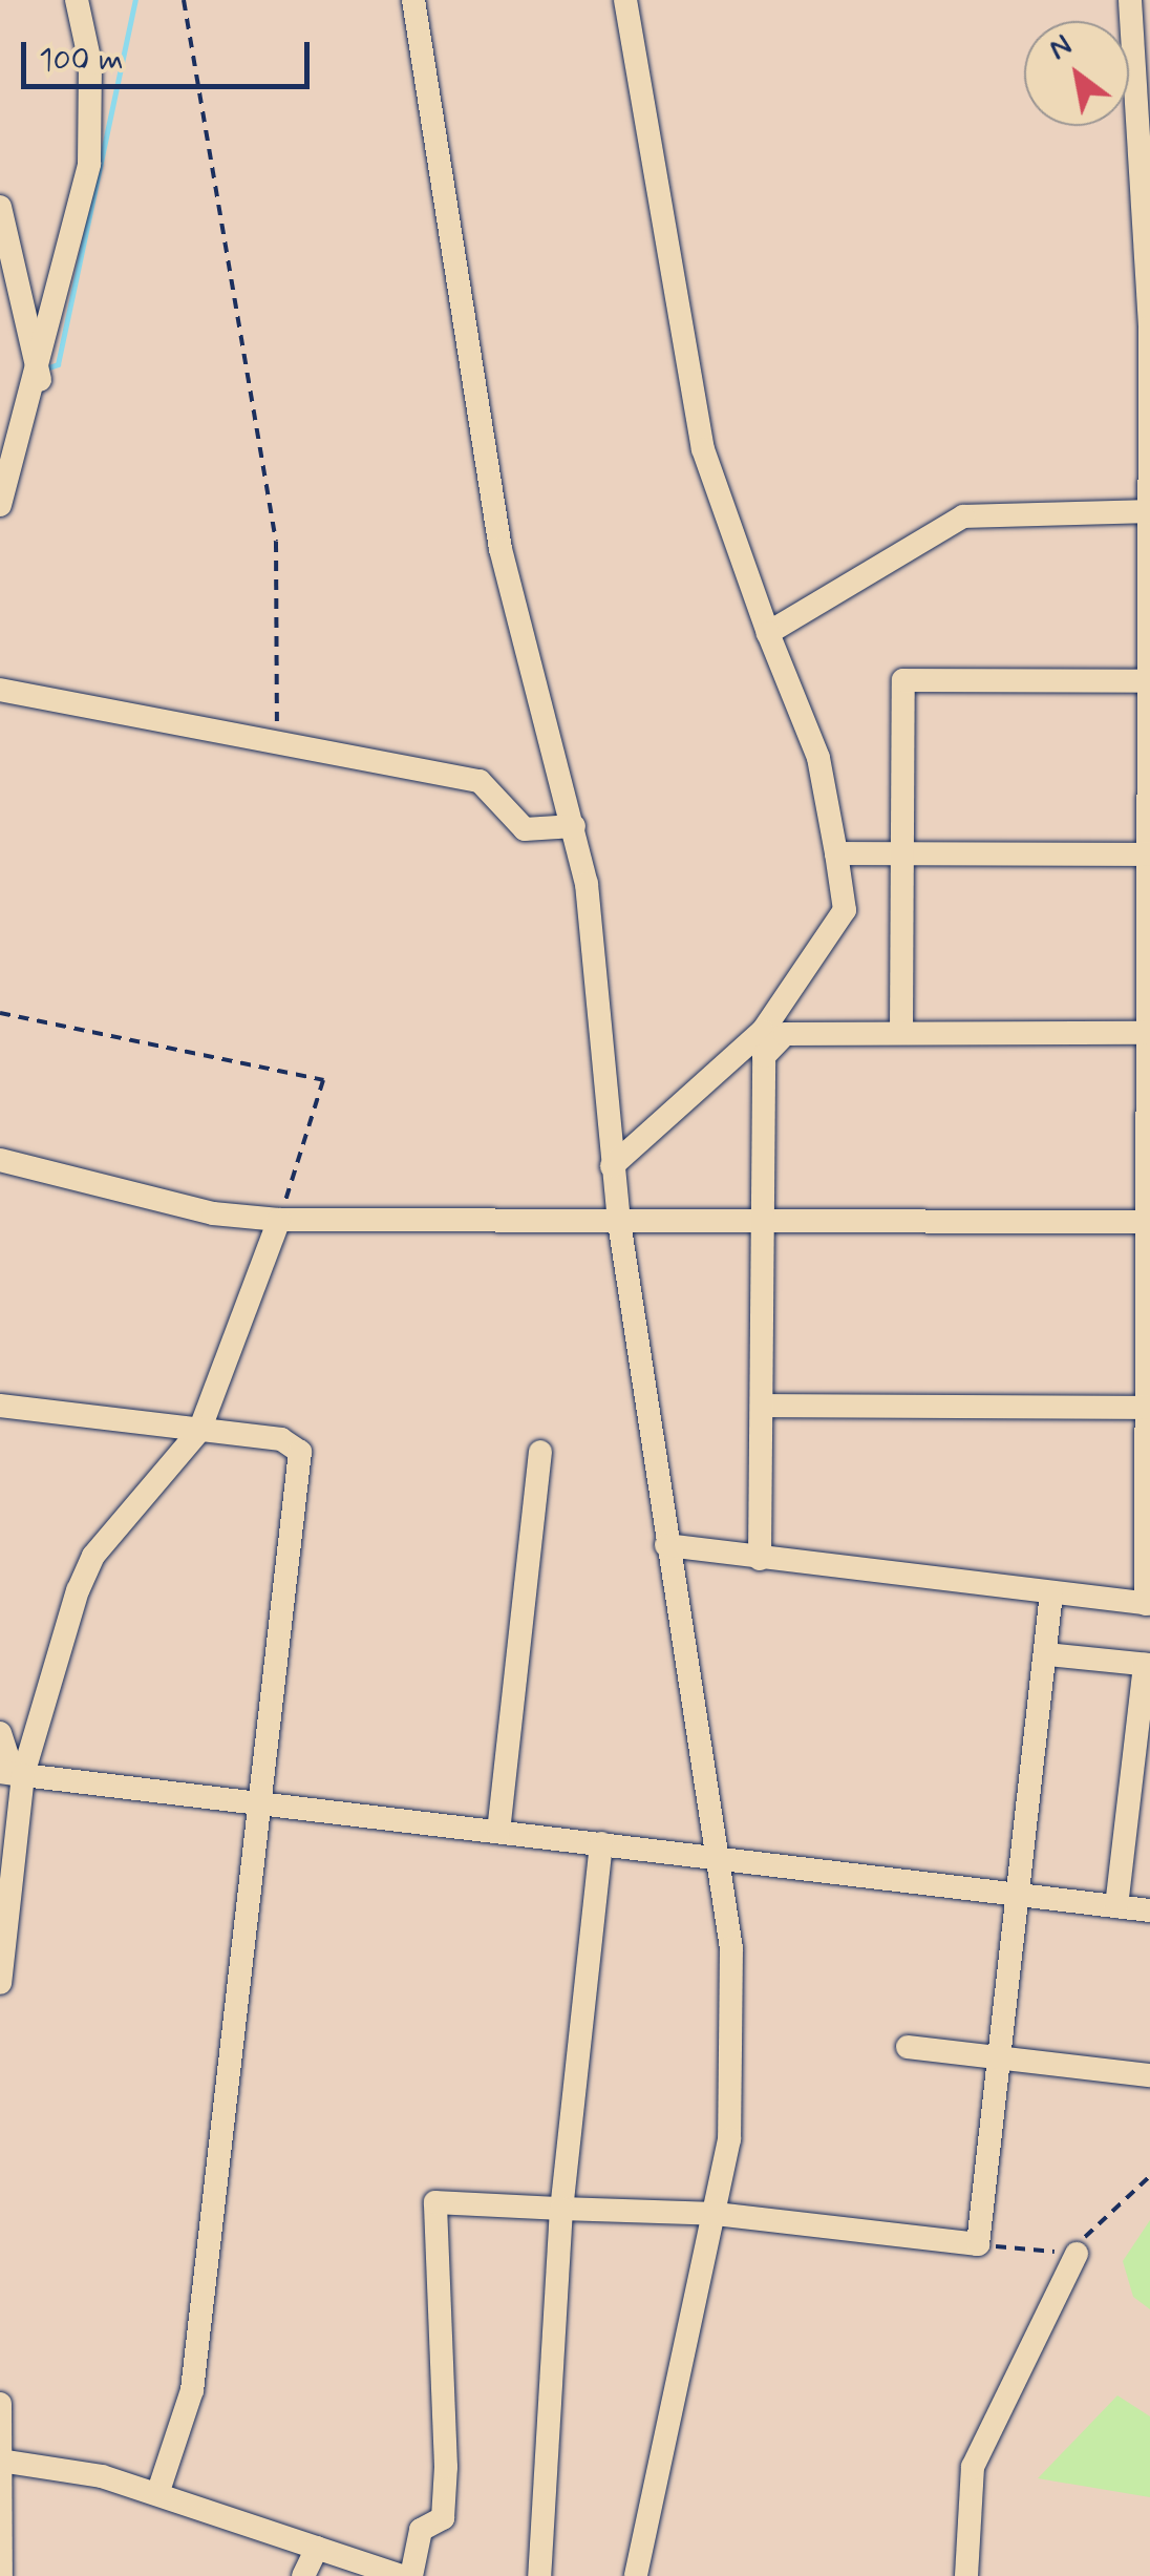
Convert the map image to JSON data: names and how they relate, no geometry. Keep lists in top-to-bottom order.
{
  "scale_bar": "100 m",
  "north": "top left"
}
